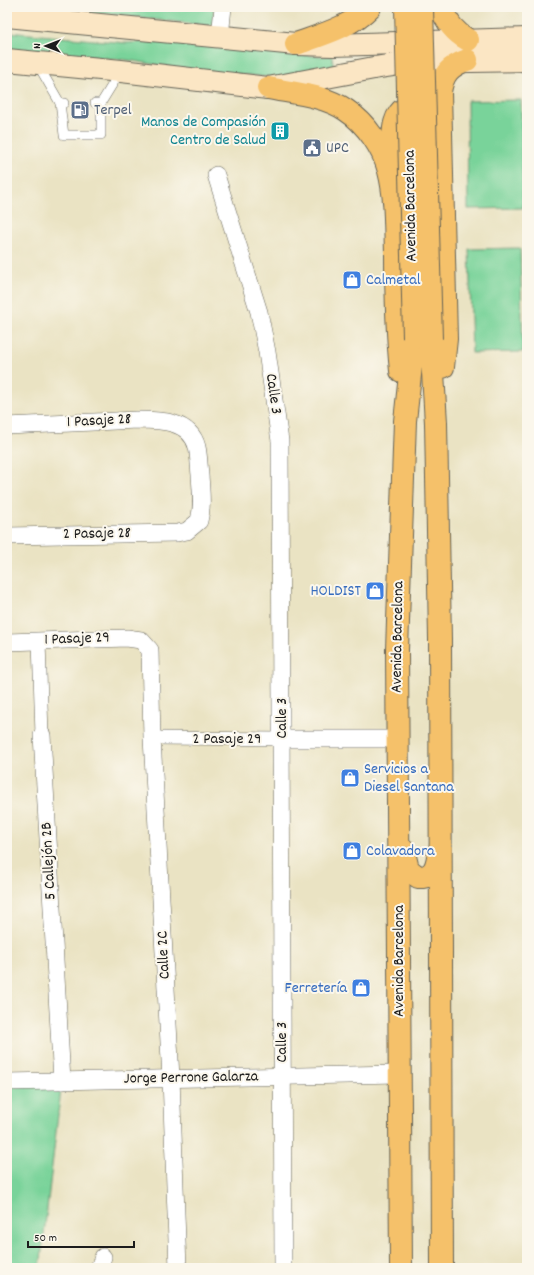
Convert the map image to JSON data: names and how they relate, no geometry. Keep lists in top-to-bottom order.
{
  "streets": {
    "main road": ["Avenida Barcelona"],
    "street": [
      "Calle 3",
      "1 Pasaje 28",
      "2 Pasaje 28",
      "1 Pasaje 29",
      "2 Pasaje 29",
      "5 Callejón 2B",
      "Calle 2C",
      "Jorge Perrone Galarza"
    ]
  },
  "crossings": [
    ["Avenida Barcelona", "2 Pasaje 29"],
    ["Avenida Barcelona", "Jorge Perrone Galarza"],
    ["Calle 3", "2 Pasaje 29"],
    ["Calle 3", "Jorge Perrone Galarza"],
    ["1 Pasaje 28", "2 Pasaje 28"],
    ["1 Pasaje 29", "5 Callejón 2B"],
    ["1 Pasaje 29", "Calle 2C"],
    ["2 Pasaje 29", "Calle 2C"],
    ["5 Callejón 2B", "Jorge Perrone Galarza"],
    ["Calle 2C", "Jorge Perrone Galarza"]
  ],
  "places": {
    "fuel station": ["Terpel"],
    "building": ["Manos de Compasión Centro de Salud"],
    "public building": ["UPC"],
    "shop": [
      "Calmetal",
      "HOLDIST",
      "Servicios a Diesel Santana",
      "Colavadora",
      "Ferretería"
    ]
  },
  "scale_bar": "50 m",
  "north": "left"
}
